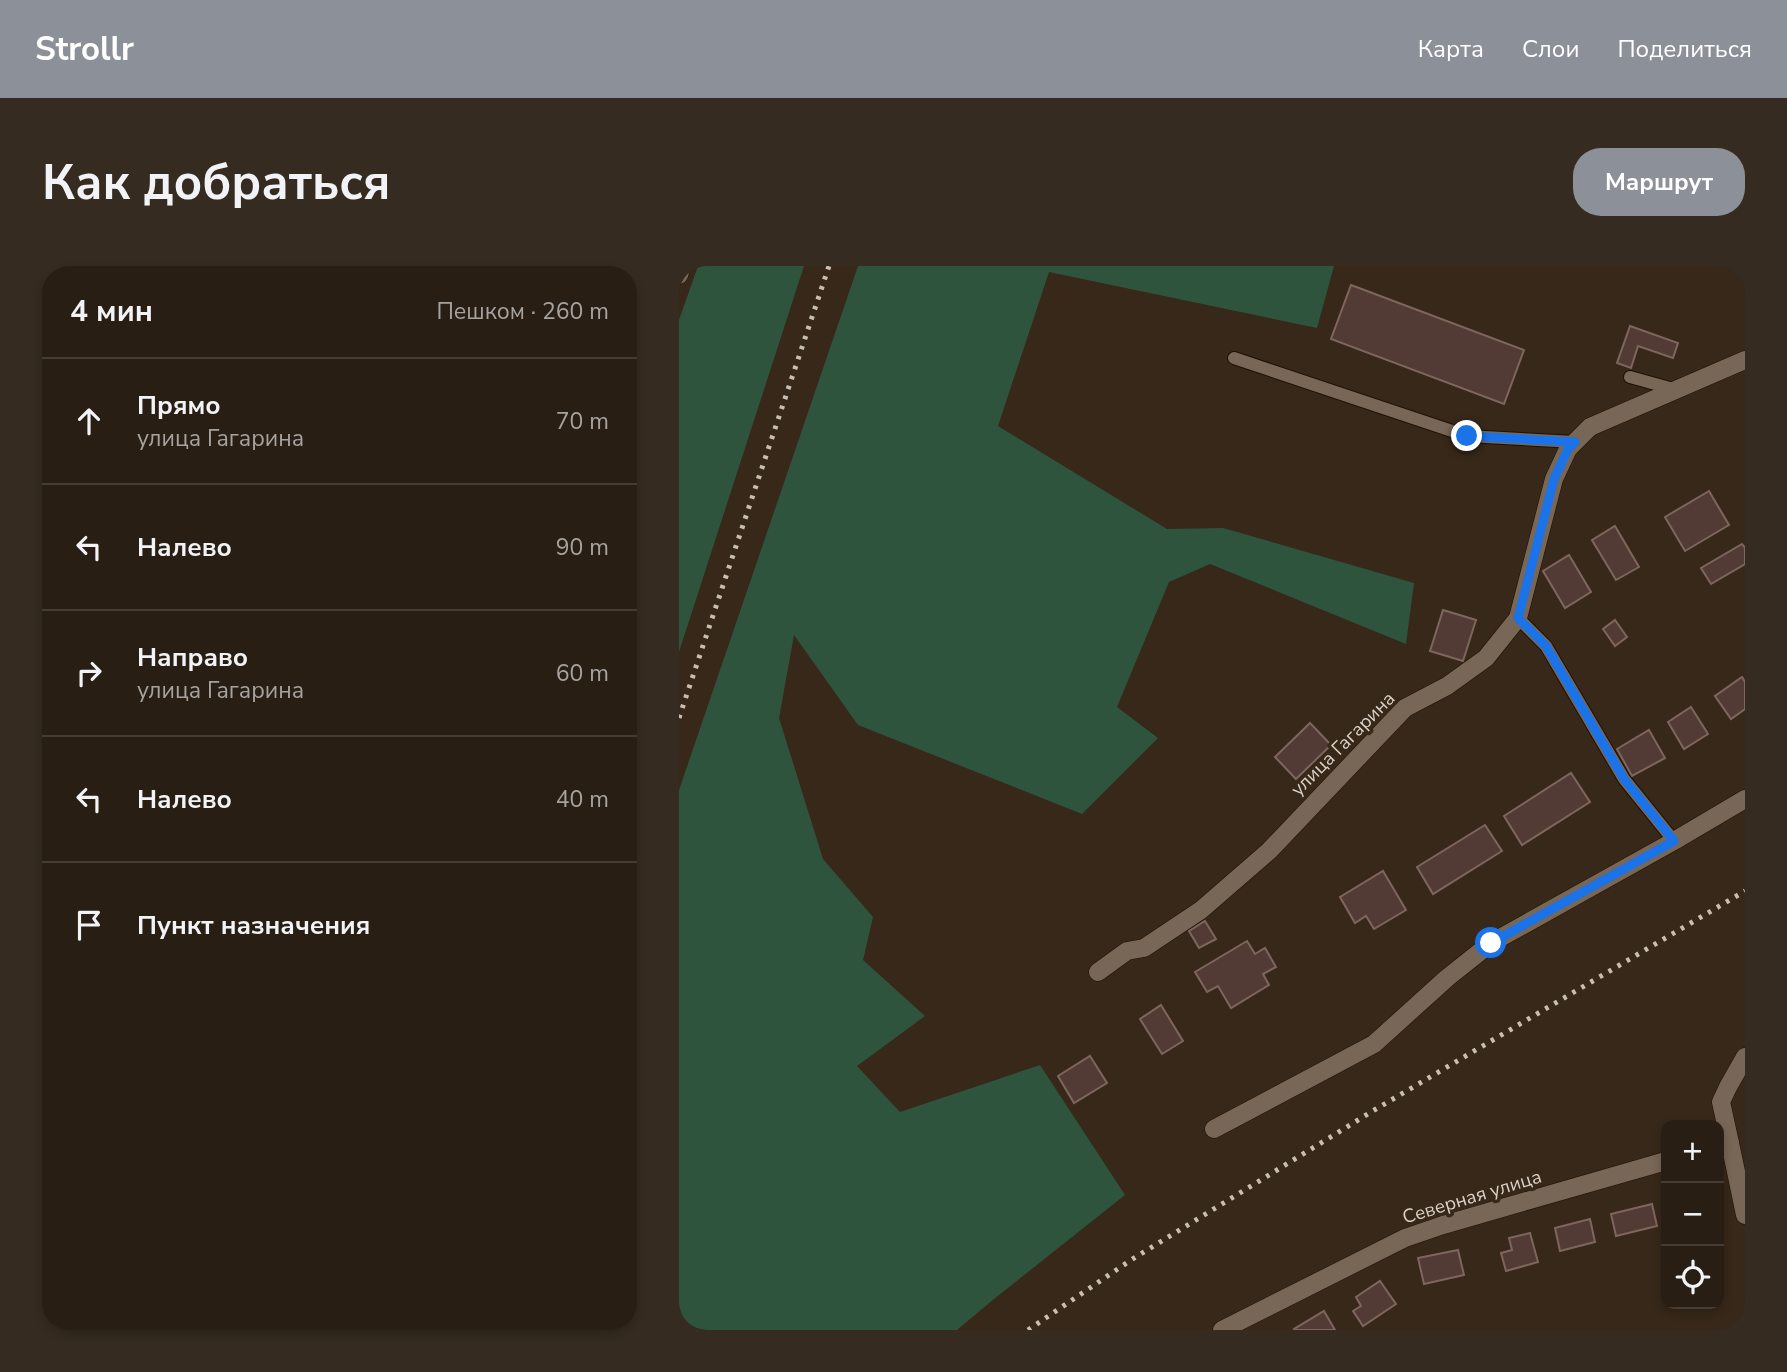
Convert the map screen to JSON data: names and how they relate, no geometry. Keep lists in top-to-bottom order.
{
  "streets": {
    "street": ["улица Гагарина", "Северная улица"]
  },
  "page": {
    "header": "Strollr",
    "nav": ["Карта", "Слои", "Поделиться"],
    "buttons": "Маршрут",
    "title": "Как добраться",
    "heading": ["4 мин", "Пешком · 260 m"],
    "list": [
      ["Прямо", "улица Гагарина", "70 m"],
      ["Налево", "90 m"],
      ["Направо", "улица Гагарина", "60 m"],
      ["Налево", "40 m"],
      "Пункт назначения"
    ],
    "map_buttons": ["+", "−"]
  }
}
